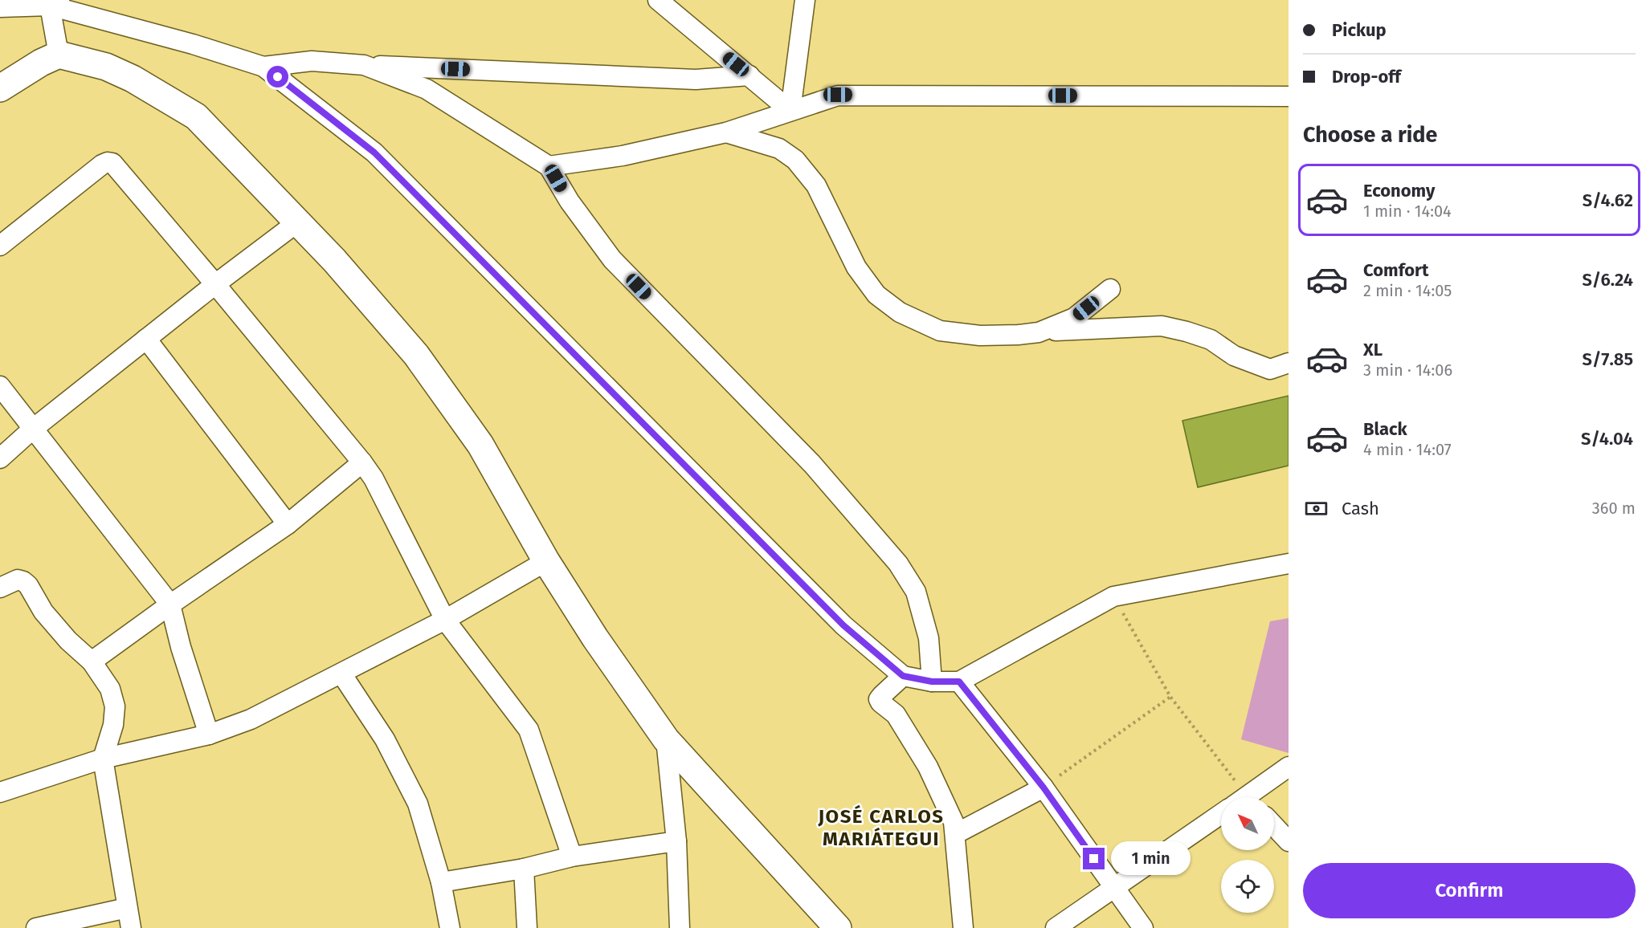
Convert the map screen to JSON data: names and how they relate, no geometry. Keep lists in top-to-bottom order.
{
  "districts": ["JOSÉ CARLOS MARIÁTEGUI"],
  "north": "top left",
  "page": {
    "banner": ["Pickup", "Drop-off"],
    "heading": "Choose a ride",
    "list": [
      {
        "name": "Economy",
        "note": "1 min · 14:04",
        "value": "S/4.62"
      },
      {
        "name": "Comfort",
        "note": "2 min · 14:05",
        "value": "S/6.24"
      },
      {
        "name": "XL",
        "note": "3 min · 14:06",
        "value": "S/7.85"
      },
      {
        "name": "Black",
        "note": "4 min · 14:07",
        "value": "S/4.04"
      }
    ],
    "pay": ["Cash", "360 m"],
    "bubble": "1 min",
    "buttons": "Confirm"
  }
}
